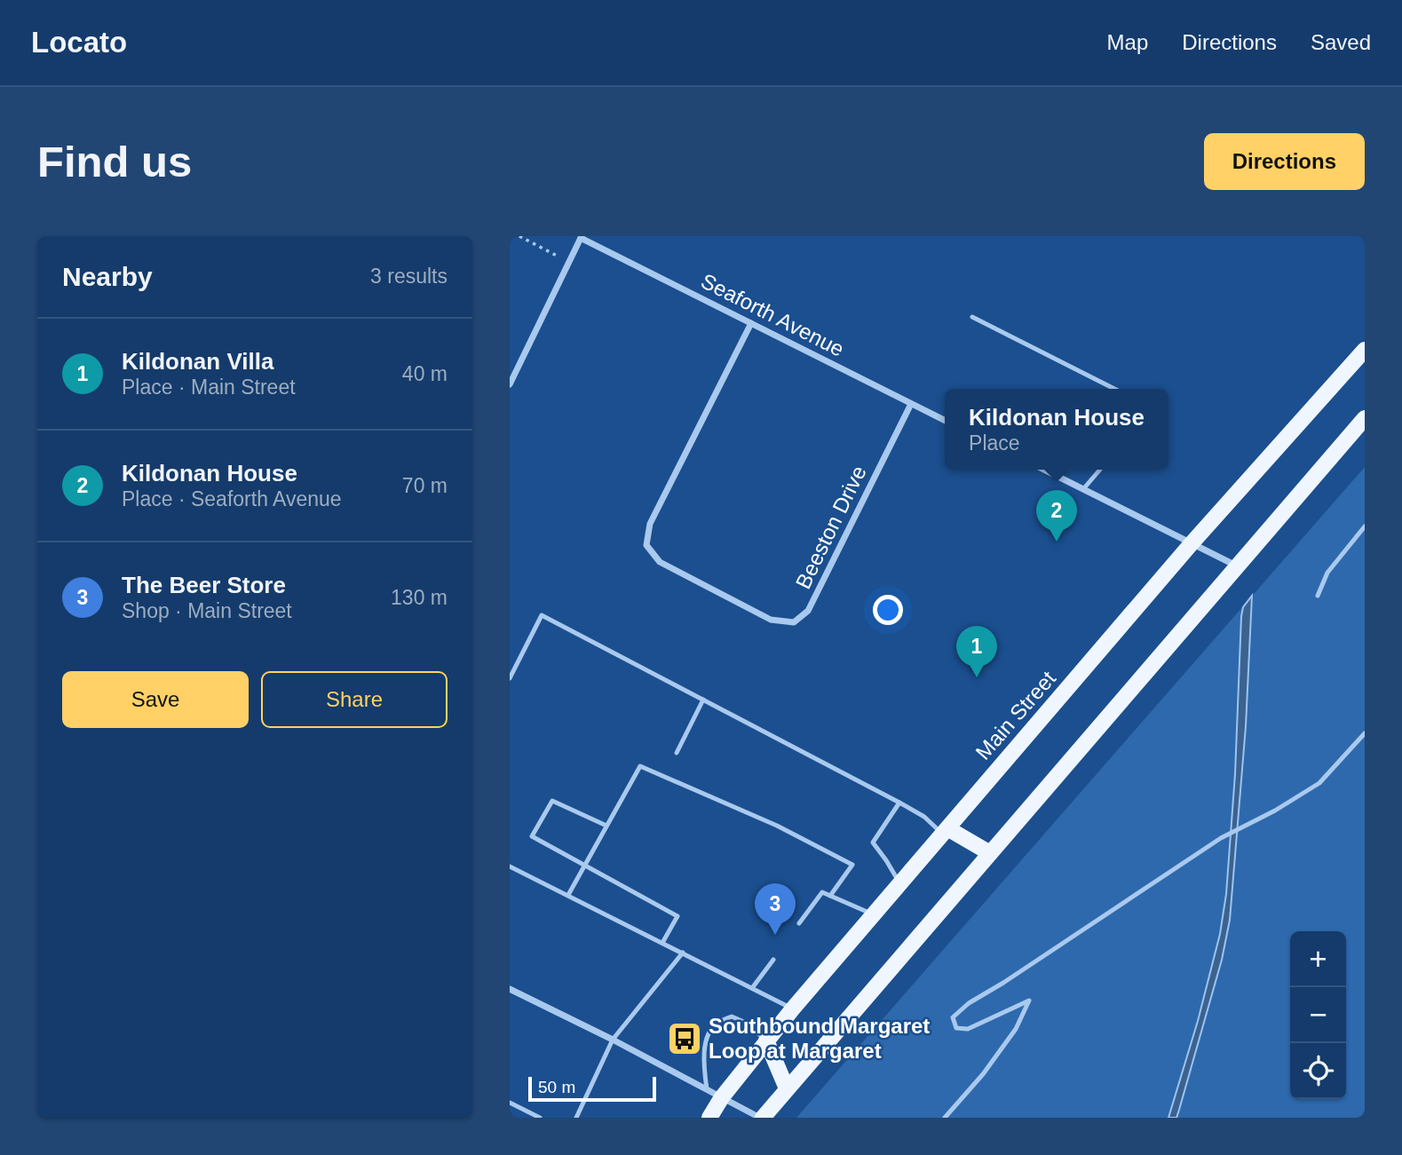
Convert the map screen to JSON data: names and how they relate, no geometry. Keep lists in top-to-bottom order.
{
  "streets": {
    "main road": ["Main Street"],
    "street": ["Seaforth Avenue", "Beeston Drive"]
  },
  "crossings": [
    ["Seaforth Avenue", "Beeston Drive"]
  ],
  "places": {
    "bus stop": ["Southbound Margaret Loop at Margaret"]
  },
  "scale_bar": "50 m",
  "page": {
    "header": "Locato",
    "nav": ["Map", "Directions", "Saved"],
    "buttons": [
      "Directions",
      ["Save", "Share"]
    ],
    "title": "Find us",
    "heading": ["Nearby", "3 results"],
    "list": [
      {
        "mark": "1",
        "name": "Kildonan Villa",
        "note": "Place · Main Street",
        "value": "40 m"
      },
      {
        "mark": "2",
        "name": "Kildonan House",
        "note": "Place · Seaforth Avenue",
        "value": "70 m"
      },
      {
        "mark": "3",
        "name": "The Beer Store",
        "note": "Shop · Main Street",
        "value": "130 m"
      }
    ],
    "popup": ["Kildonan House", "Place"],
    "pins": ["2", "1", "3"],
    "map_buttons": ["+", "−"],
    "scale": "50 m"
  }
}
